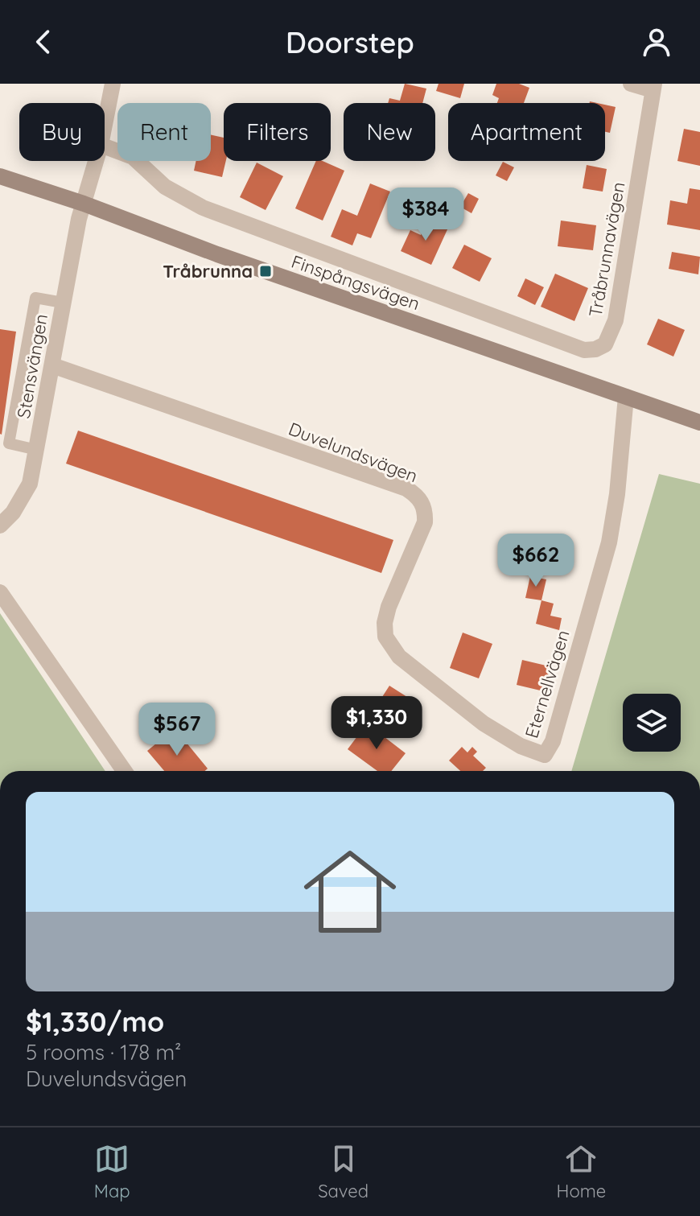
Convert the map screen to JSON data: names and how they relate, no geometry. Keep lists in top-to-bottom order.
{
  "streets": {
    "main road": ["Finspångsvägen"],
    "street": [
      "Tråbrunnavägen",
      "Stensvängen",
      "Duvelundsvägen",
      "Eternellvägen"
    ]
  },
  "crossings": [
    ["Finspångsvägen", "Stensvängen"],
    ["Finspångsvägen", "Eternellvägen"],
    ["Stensvängen", "Duvelundsvägen"],
    ["Duvelundsvägen", "Eternellvägen"]
  ],
  "places": {
    "transit": ["Tråbrunna"]
  },
  "page": {
    "header": "Doorstep",
    "chip": [
      "Buy",
      "Rent",
      "Filters",
      "New",
      "Apartment"
    ],
    "price": [
      "$384",
      "$662",
      "$1,330",
      "$567"
    ],
    "list": [
      {
        "name": "$1,330/mo",
        "note": "5 rooms · 178 m² · Duvelundsvägen"
      }
    ],
    "tabs": ["Map", "Saved", "Home"]
  }
}
